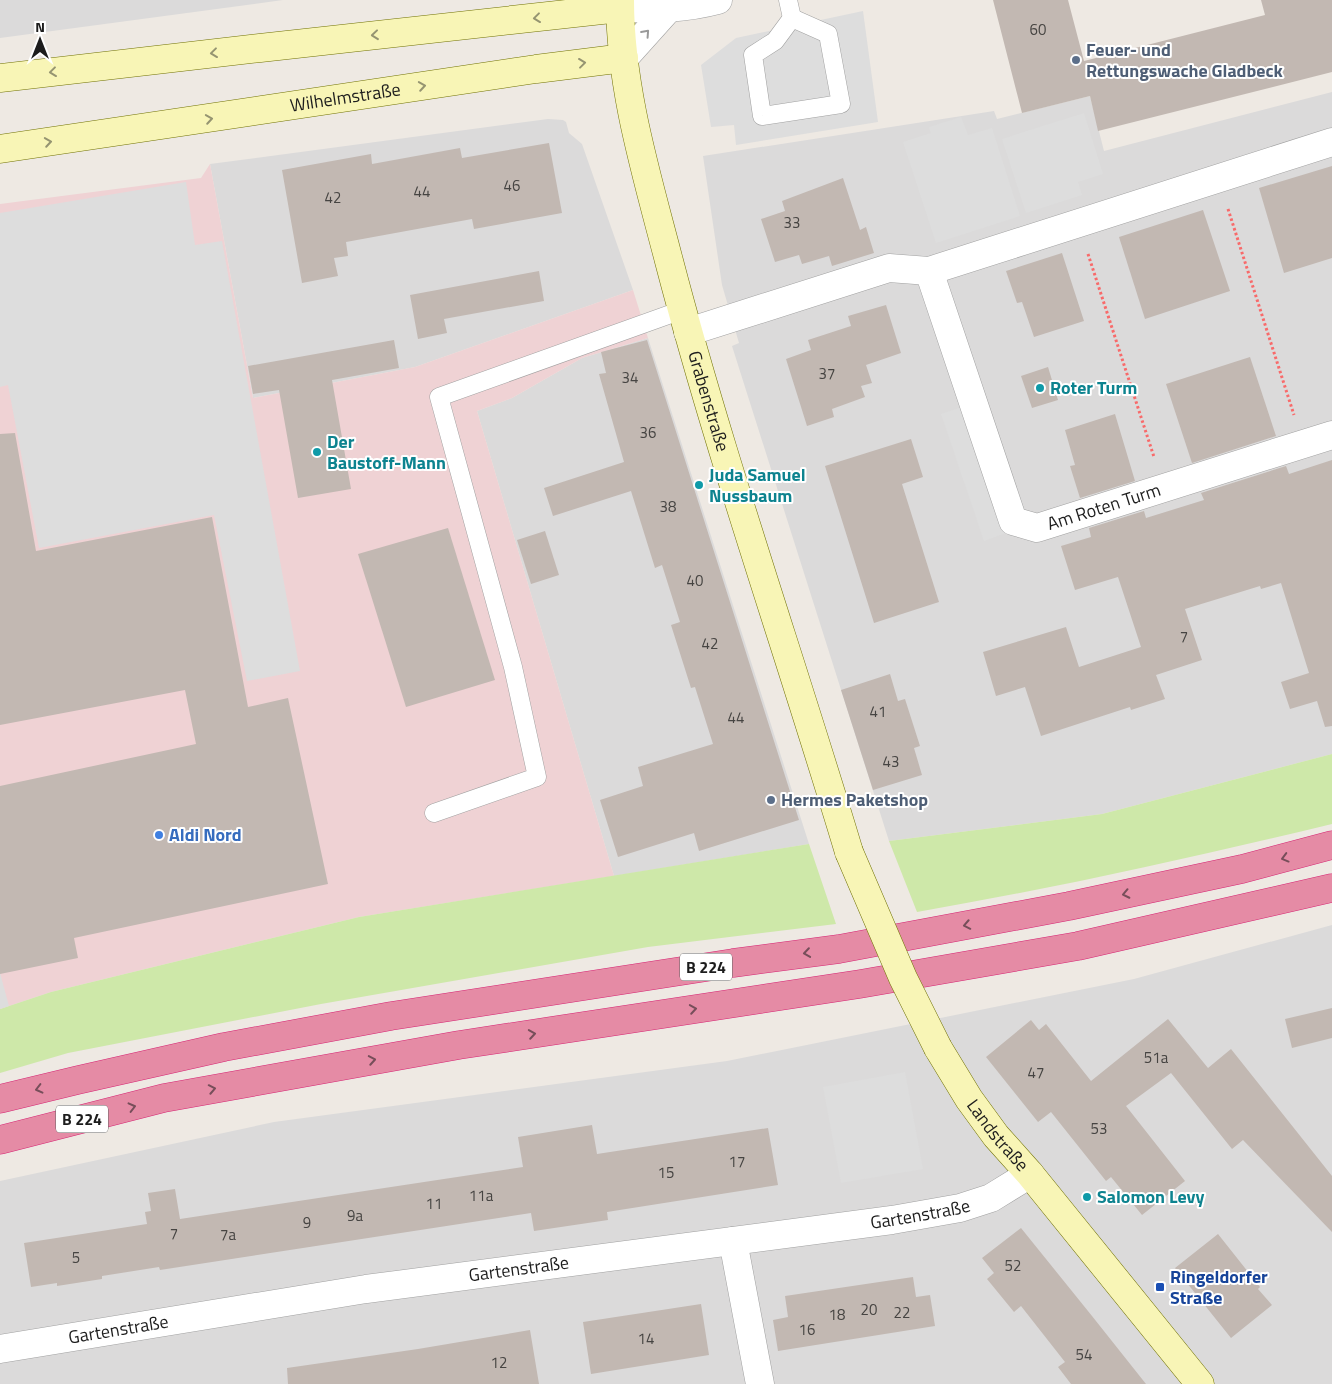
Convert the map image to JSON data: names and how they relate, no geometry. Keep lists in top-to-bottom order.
{
  "streets": {
    "highway": ["B 224"],
    "street": [
      "Wilhelmstraße",
      "Grabenstraße",
      "Am Roten Turm",
      "Landstraße",
      "Gartenstraße"
    ]
  },
  "crossings": [
    ["Wilhelmstraße", "Grabenstraße"],
    ["Grabenstraße", "Landstraße"],
    ["Landstraße", "Gartenstraße"]
  ],
  "places": {
    "other": [
      "Feuer- und Rettungswache Gladbeck",
      "Roter Turm",
      "Der Baustoff-Mann",
      "Juda Samuel Nussbaum",
      "Hermes Paketshop",
      "Aldi Nord",
      "Salomon Levy"
    ],
    "transit": ["Ringeldorfer Straße"]
  },
  "house_numbers": [
    "60",
    "46",
    "44",
    "42",
    "33",
    "37",
    "34",
    "36",
    "38",
    "40",
    "7",
    "42",
    "41",
    "44",
    "43",
    "51a",
    "47",
    "53",
    "17",
    "15",
    "11a",
    "11",
    "9a",
    "9",
    "7",
    "7a",
    "5",
    "52",
    "20",
    "22",
    "18",
    "16",
    "14",
    "54",
    "12"
  ],
  "north": "top"
}
